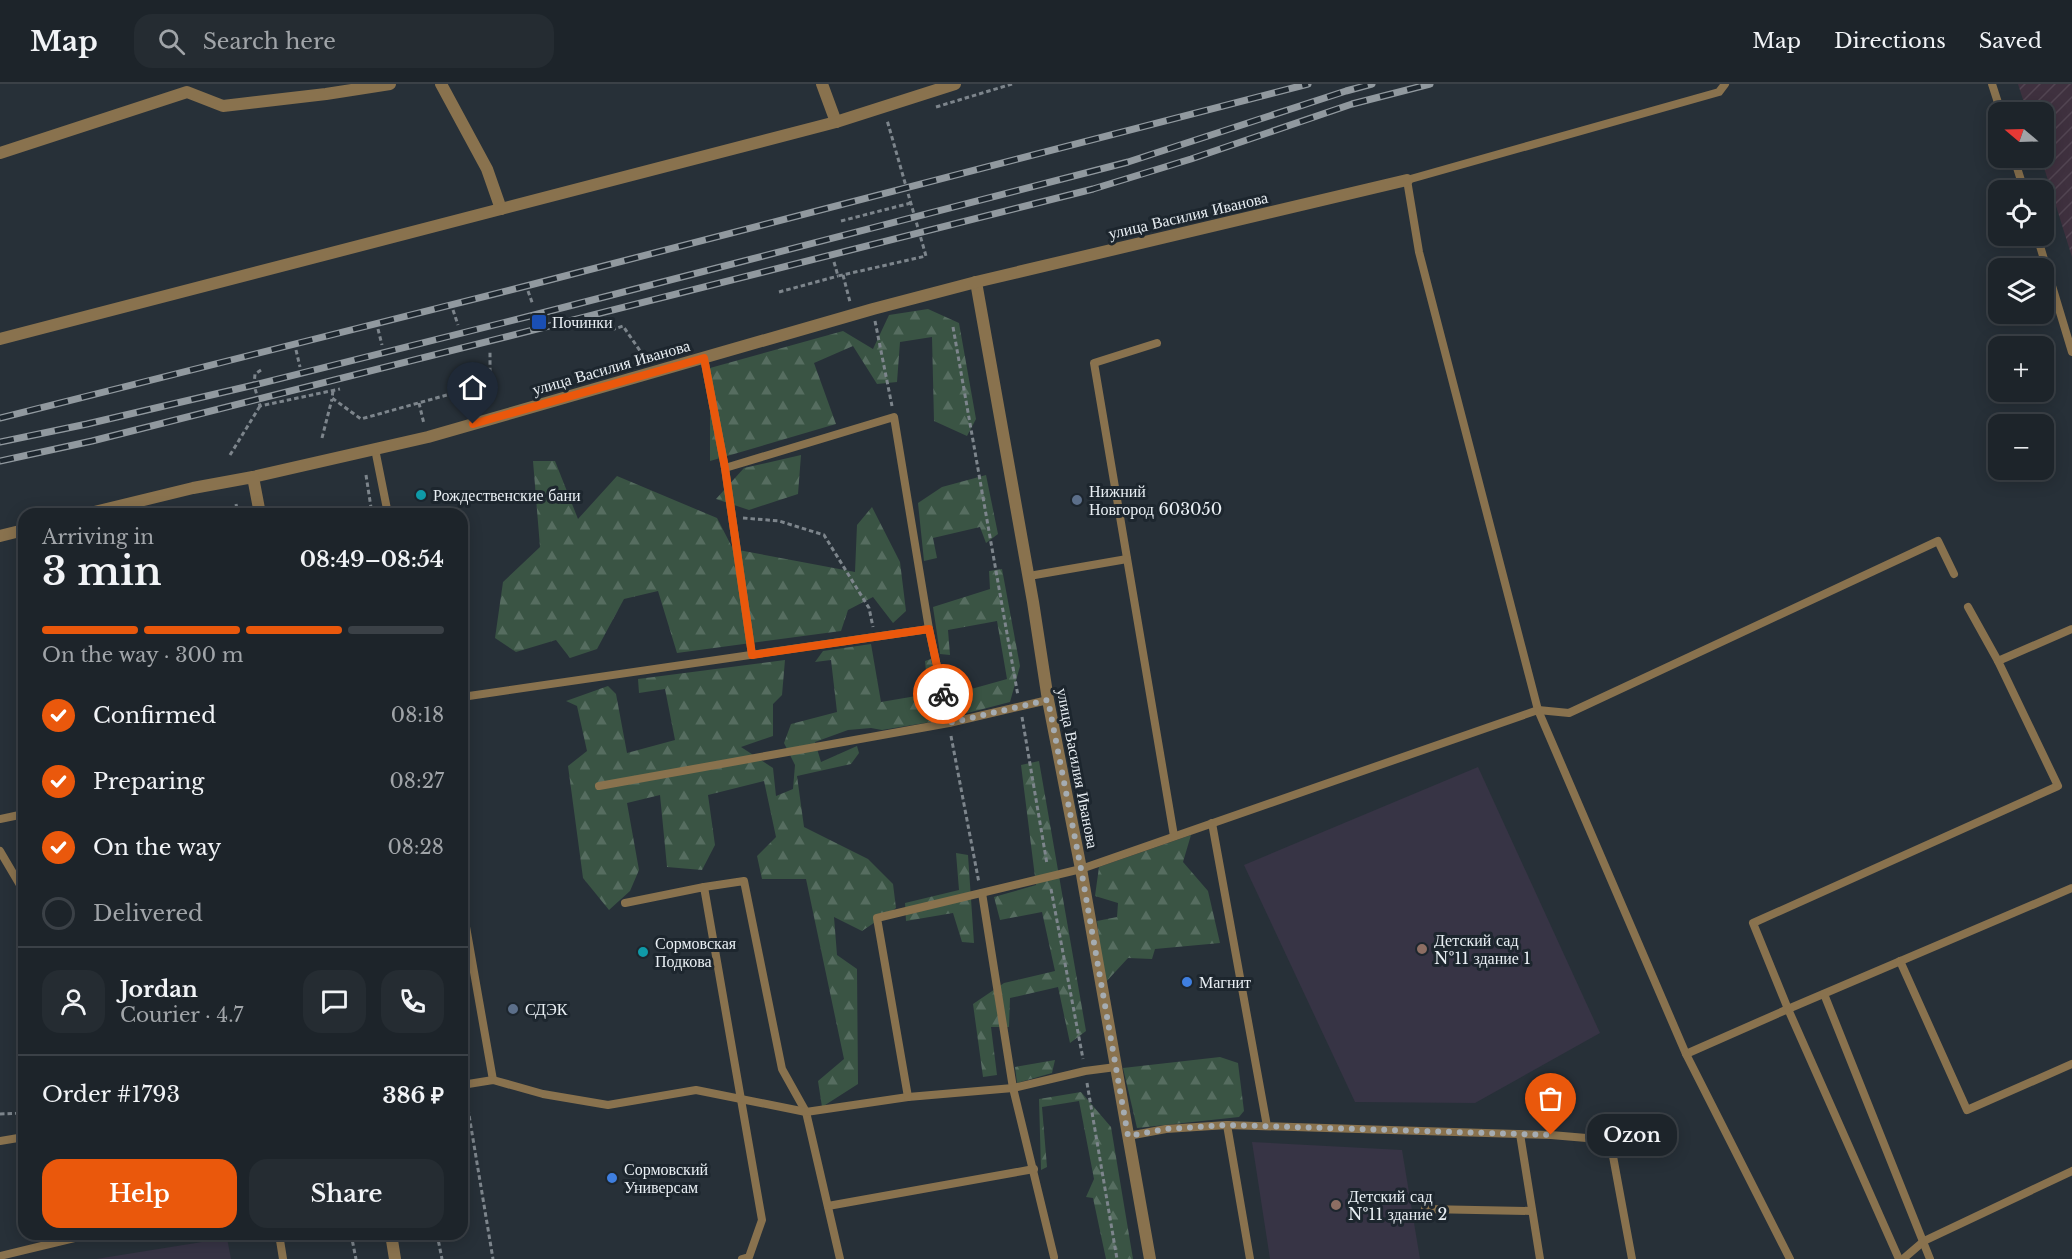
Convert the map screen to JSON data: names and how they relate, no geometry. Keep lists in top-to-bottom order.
{
  "streets": {
    "street": ["улица Василия Иванова"]
  },
  "places": {
    "transit": ["Починки"],
    "other": [
      "Рождественские бани",
      "Нижний Новгород 603050",
      "Детский сад №11 здание 1",
      "Сормовская Подкова",
      "Магнит",
      "СДЭК",
      "Ozon",
      "Сормовский Универсам",
      "Детский сад №11 здание 2"
    ]
  },
  "north": "left",
  "page": {
    "header": "Map",
    "search": "Search here",
    "nav": ["Map", "Directions", "Saved"],
    "map_buttons": ["+", "−"],
    "heading": ["3 min", "Arriving in", "08:49–08:54"],
    "panel": [
      "Jordan",
      "Courier · 4.7",
      "Order #1793",
      "386 ₽"
    ],
    "bar": "On the way · 300 m",
    "list": [
      ["Confirmed", "08:18"],
      ["Preparing", "08:27"],
      ["On the way", "08:28"],
      "Delivered"
    ],
    "bubble": "Ozon",
    "buttons": ["Help", "Share"]
  }
}
